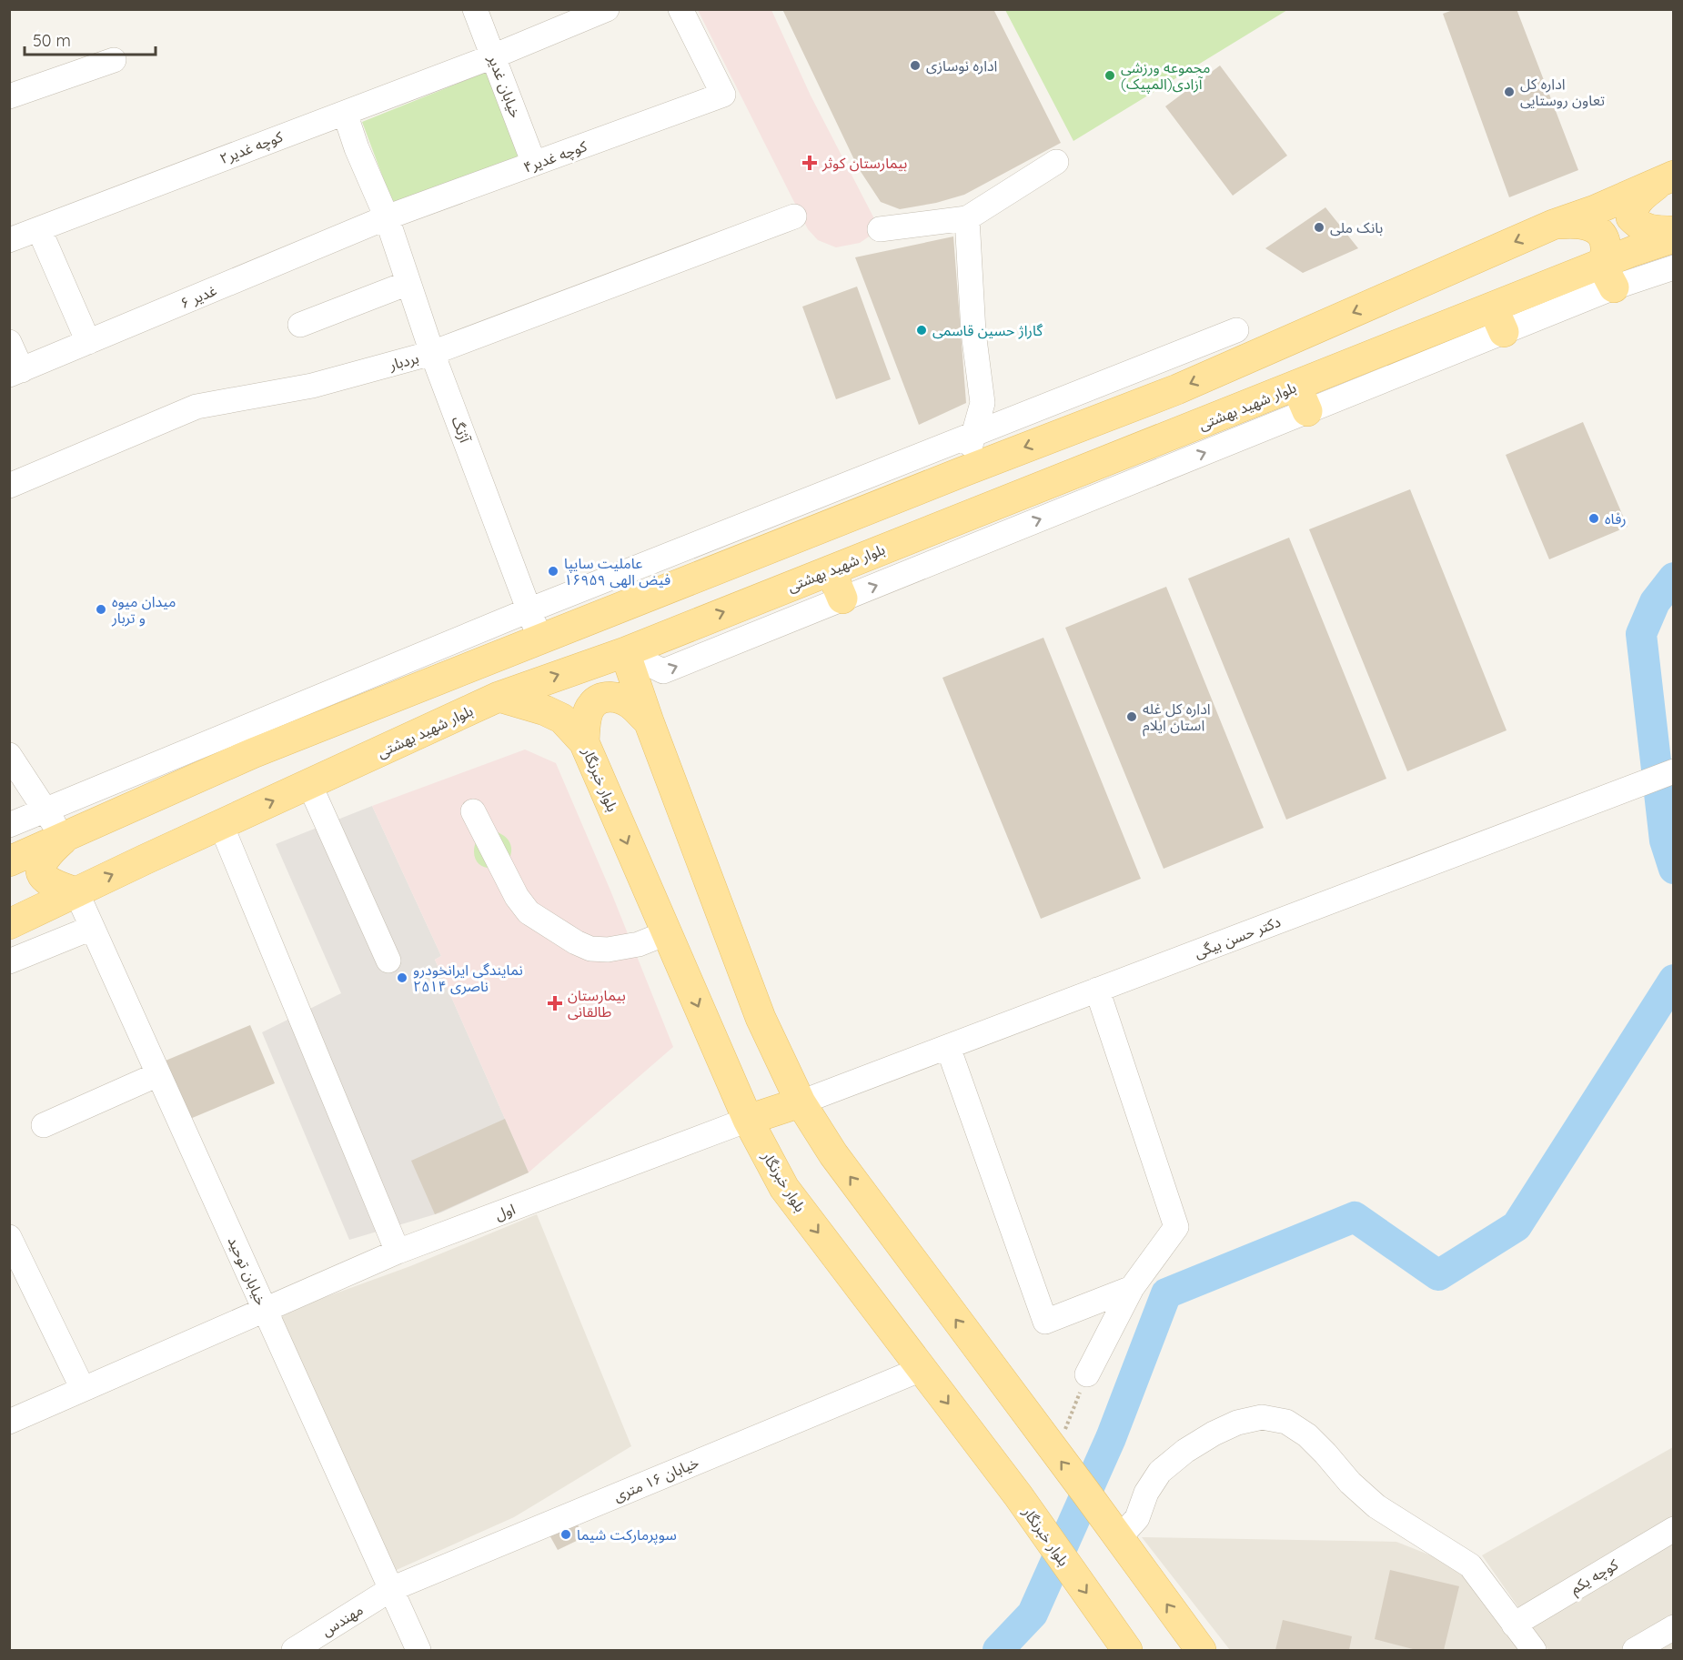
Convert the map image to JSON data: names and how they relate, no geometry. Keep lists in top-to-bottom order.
{
  "streets": {
    "main road": ["بلوار شهید بهشتی", "بلوار خبرنگار"],
    "street": [
      "خیابان غدیر",
      "کوچه غدیر۲",
      "کوچه غدیر۴",
      "غدیر ۶",
      "بردبار",
      "آژنگ",
      "دکتر حسن بیگی",
      "اول",
      "خیابان توحید",
      "خیابان ۱۶ متری",
      "کوچه یکم",
      "مهندس"
    ]
  },
  "crossings": [
    ["خیابان غدیر", "کوچه غدیر۲"],
    ["خیابان غدیر", "کوچه غدیر۴"],
    ["کوچه غدیر۲", "آژنگ"],
    ["کوچه غدیر۴", "غدیر ۶"],
    ["کوچه غدیر۴", "آژنگ"],
    ["غدیر ۶", "آژنگ"],
    ["بردبار", "آژنگ"],
    ["بلوار شهید بهشتی", "بلوار خبرنگار"],
    ["بلوار شهید بهشتی", "خیابان توحید"],
    ["بلوار خبرنگار", "اول"],
    ["بلوار خبرنگار", "خیابان ۱۶ متری"],
    ["اول", "خیابان توحید"],
    ["خیابان توحید", "خیابان ۱۶ متری"],
    ["خیابان توحید", "مهندس"],
    ["خیابان ۱۶ متری", "مهندس"]
  ],
  "places": {
    "other": [
      "اداره نوسازی",
      "مجموعه ورزشی آزادی(المپیک)",
      "اداره کل تعاون روستایی",
      "بانک ملی",
      "گاراژ حسین قاسمی",
      "رفاه",
      "عاملیت سایپا ۱۶۹۵۹ فیض الهی",
      "میدان میوه و تربار",
      "اداره کل غله استان ایلام",
      "نمایندگی ایرانخودرو ناصری ۲۵۱۴",
      "سوپرمارکت شیما"
    ],
    "health": ["بیمارستان کوثر", "بیمارستان طالقانی"]
  },
  "scale_bar": "50 m"
}
